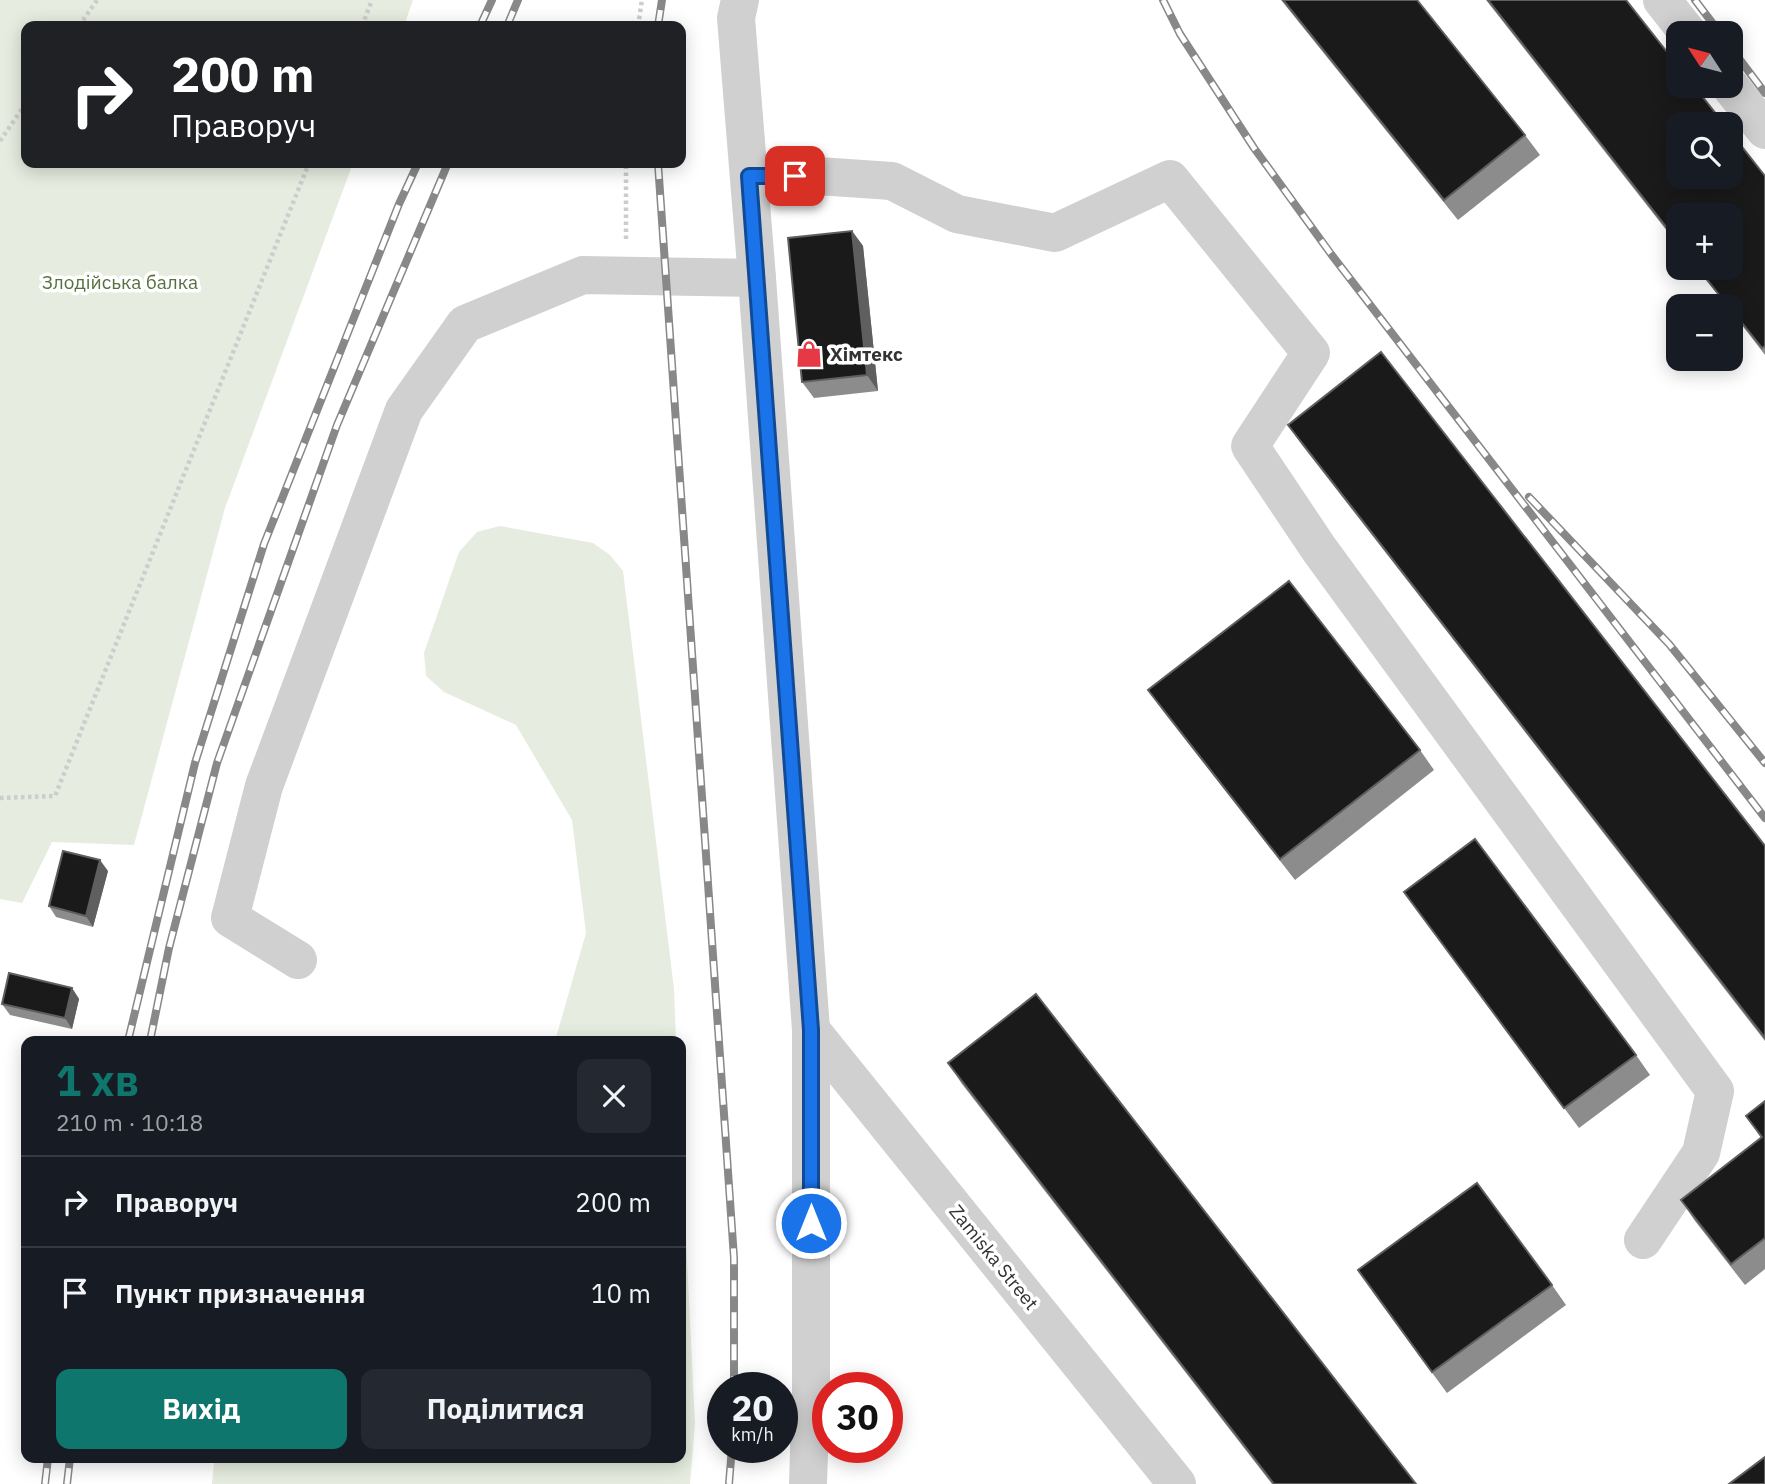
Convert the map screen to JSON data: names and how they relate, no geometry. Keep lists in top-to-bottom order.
{
  "streets": {
    "street": ["Zamiska Street"]
  },
  "parks": ["Злодійська балка"],
  "places": {
    "shop": ["Хімтекс"]
  },
  "north": "top left",
  "page": {
    "map_buttons": ["+", "−"],
    "turn": ["200 m", "Праворуч"],
    "heading": ["1 хв", "210 m · 10:18"],
    "list": [
      {
        "name": "Праворуч",
        "value": "200 m"
      },
      {
        "name": "Пункт призначення",
        "value": "10 m"
      }
    ],
    "buttons": ["Вихід", "Поділитися"],
    "speed": "20 km/h",
    "limit": "30"
  }
}
